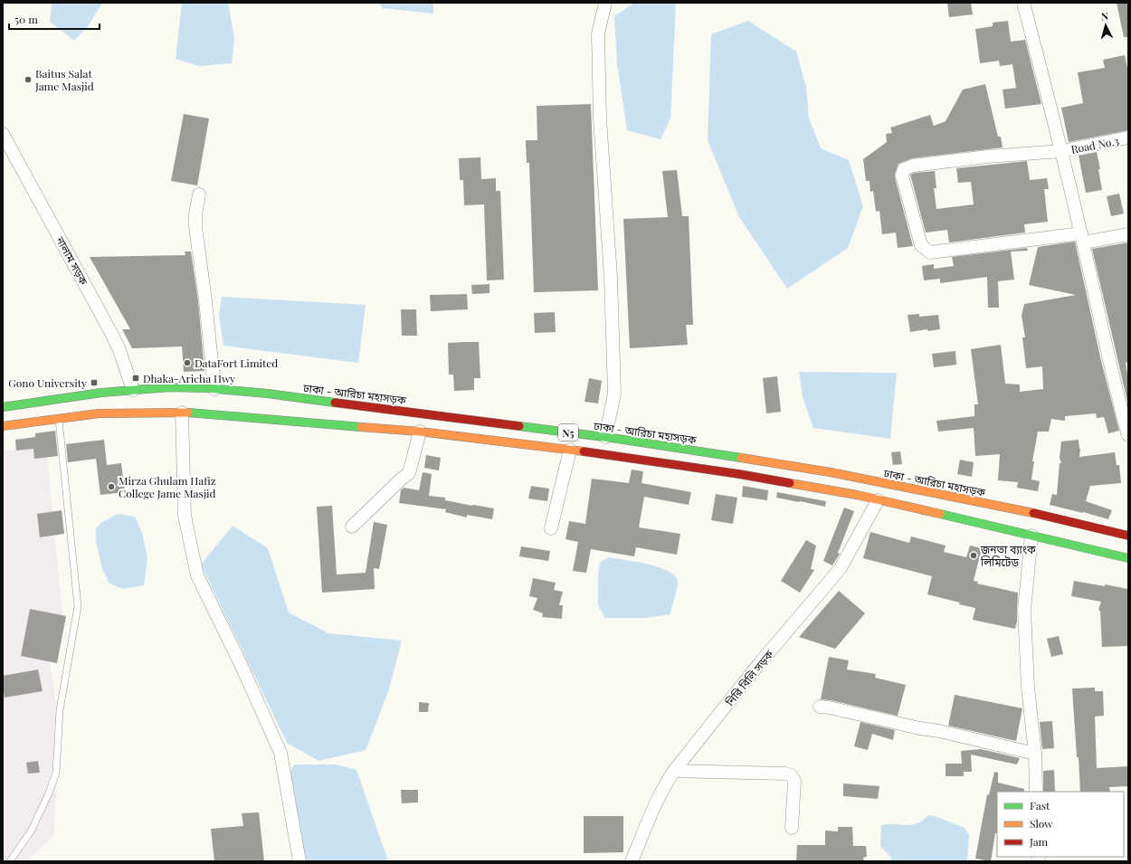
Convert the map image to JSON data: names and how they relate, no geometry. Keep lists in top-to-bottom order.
{
  "streets": {
    "highway": ["ঢাকা - আরিচা মহাসড়ক", "N5"],
    "street": ["Road No.3", "নালাম সড়ক", "নিরি বিলি সড়ক"]
  },
  "crossings": [
    ["নালাম সড়ক", "ঢাকা - আরিচা মহাসড়ক"],
    ["N5", "নিরি বিলি সড়ক"]
  ],
  "places": {
    "other": [
      "Baitus Salat Jame Masjid",
      "DataFort Limited",
      "Mirza Ghulam Hafiz College Jame Masjid",
      "জনতা ব্যাংক লিমিটেড"
    ],
    "transit": ["Dhaka-Aricha Hwy", "Gono University"]
  },
  "legend": ["Fast", "Slow", "Jam"],
  "scale_bar": "50 m",
  "north": "top"
}
